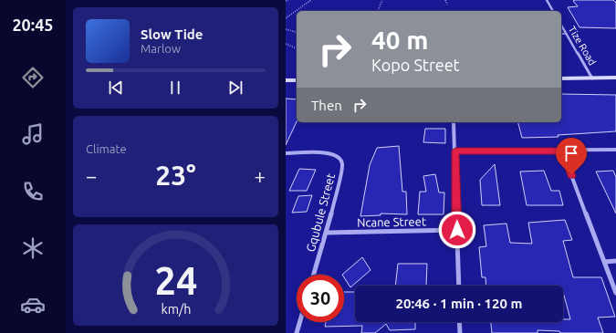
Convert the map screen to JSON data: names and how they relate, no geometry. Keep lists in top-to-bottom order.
{
  "streets": {
    "street": ["Tize Road", "Gqubule Street", "Ncane Street"]
  },
  "crossings": [
    ["Gqubule Street", "Ncane Street"]
  ],
  "page": {
    "tabs": "20:45",
    "turn": ["40 m", "Kopo Street"],
    "song": ["Slow Tide", "Marlow"],
    "then": "Then",
    "tile": "Climate",
    "heat": ["−", "23°", "+"],
    "limit": "30",
    "trip": "20:46 · 1 min · 120 m",
    "gauge": ["24", "km/h"]
  }
}
